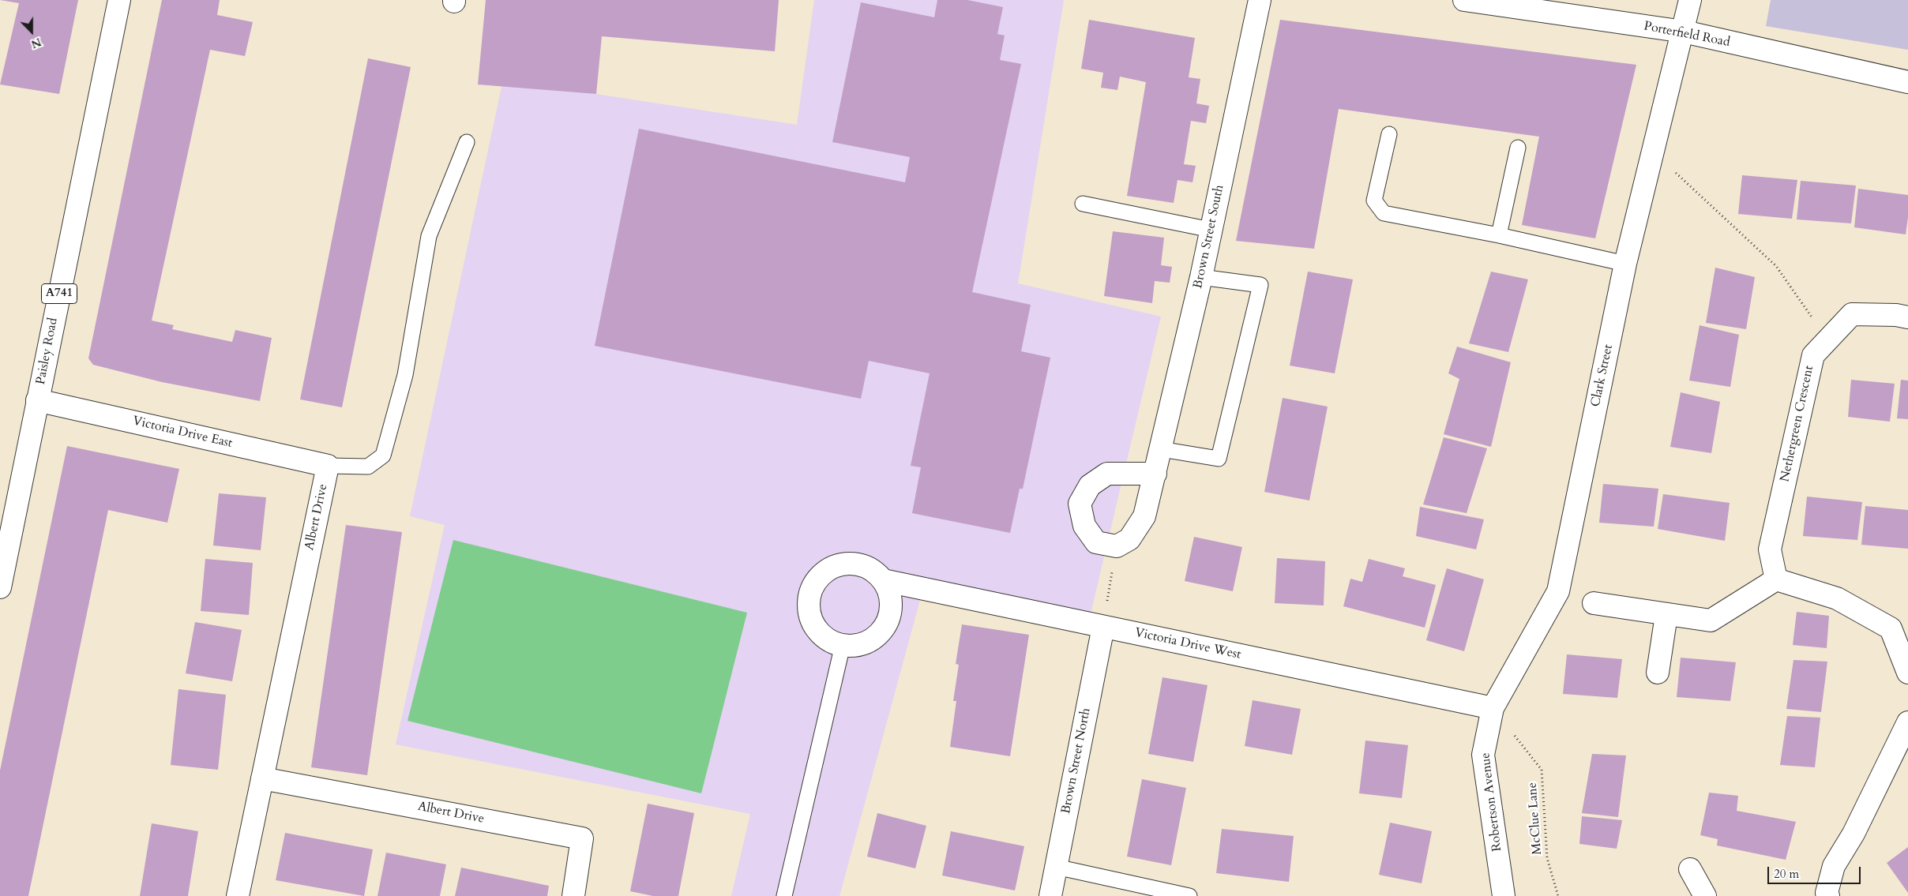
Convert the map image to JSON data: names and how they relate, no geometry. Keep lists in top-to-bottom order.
{
  "streets": {
    "street": [
      "Porterfield Road",
      "Brown Street South",
      "A741",
      "Paisley Road",
      "Clark Street",
      "Nethergreen Crescent",
      "Victoria Drive East",
      "Albert Drive",
      "Victoria Drive West",
      "Brown Street North",
      "Robertson Avenue"
    ],
    "path": ["McClue Lane"]
  },
  "crossings": [
    ["Porterfield Road", "Clark Street"],
    ["Paisley Road", "Victoria Drive East"],
    ["Clark Street", "Victoria Drive West"],
    ["Clark Street", "Robertson Avenue"],
    ["Clark Street", "McClue Lane"],
    ["Victoria Drive East", "Albert Drive"],
    ["Victoria Drive West", "Brown Street North"],
    ["Victoria Drive West", "Robertson Avenue"],
    ["Victoria Drive West", "McClue Lane"],
    ["Robertson Avenue", "McClue Lane"]
  ],
  "scale_bar": "20 m",
  "north": "bottom"
}
